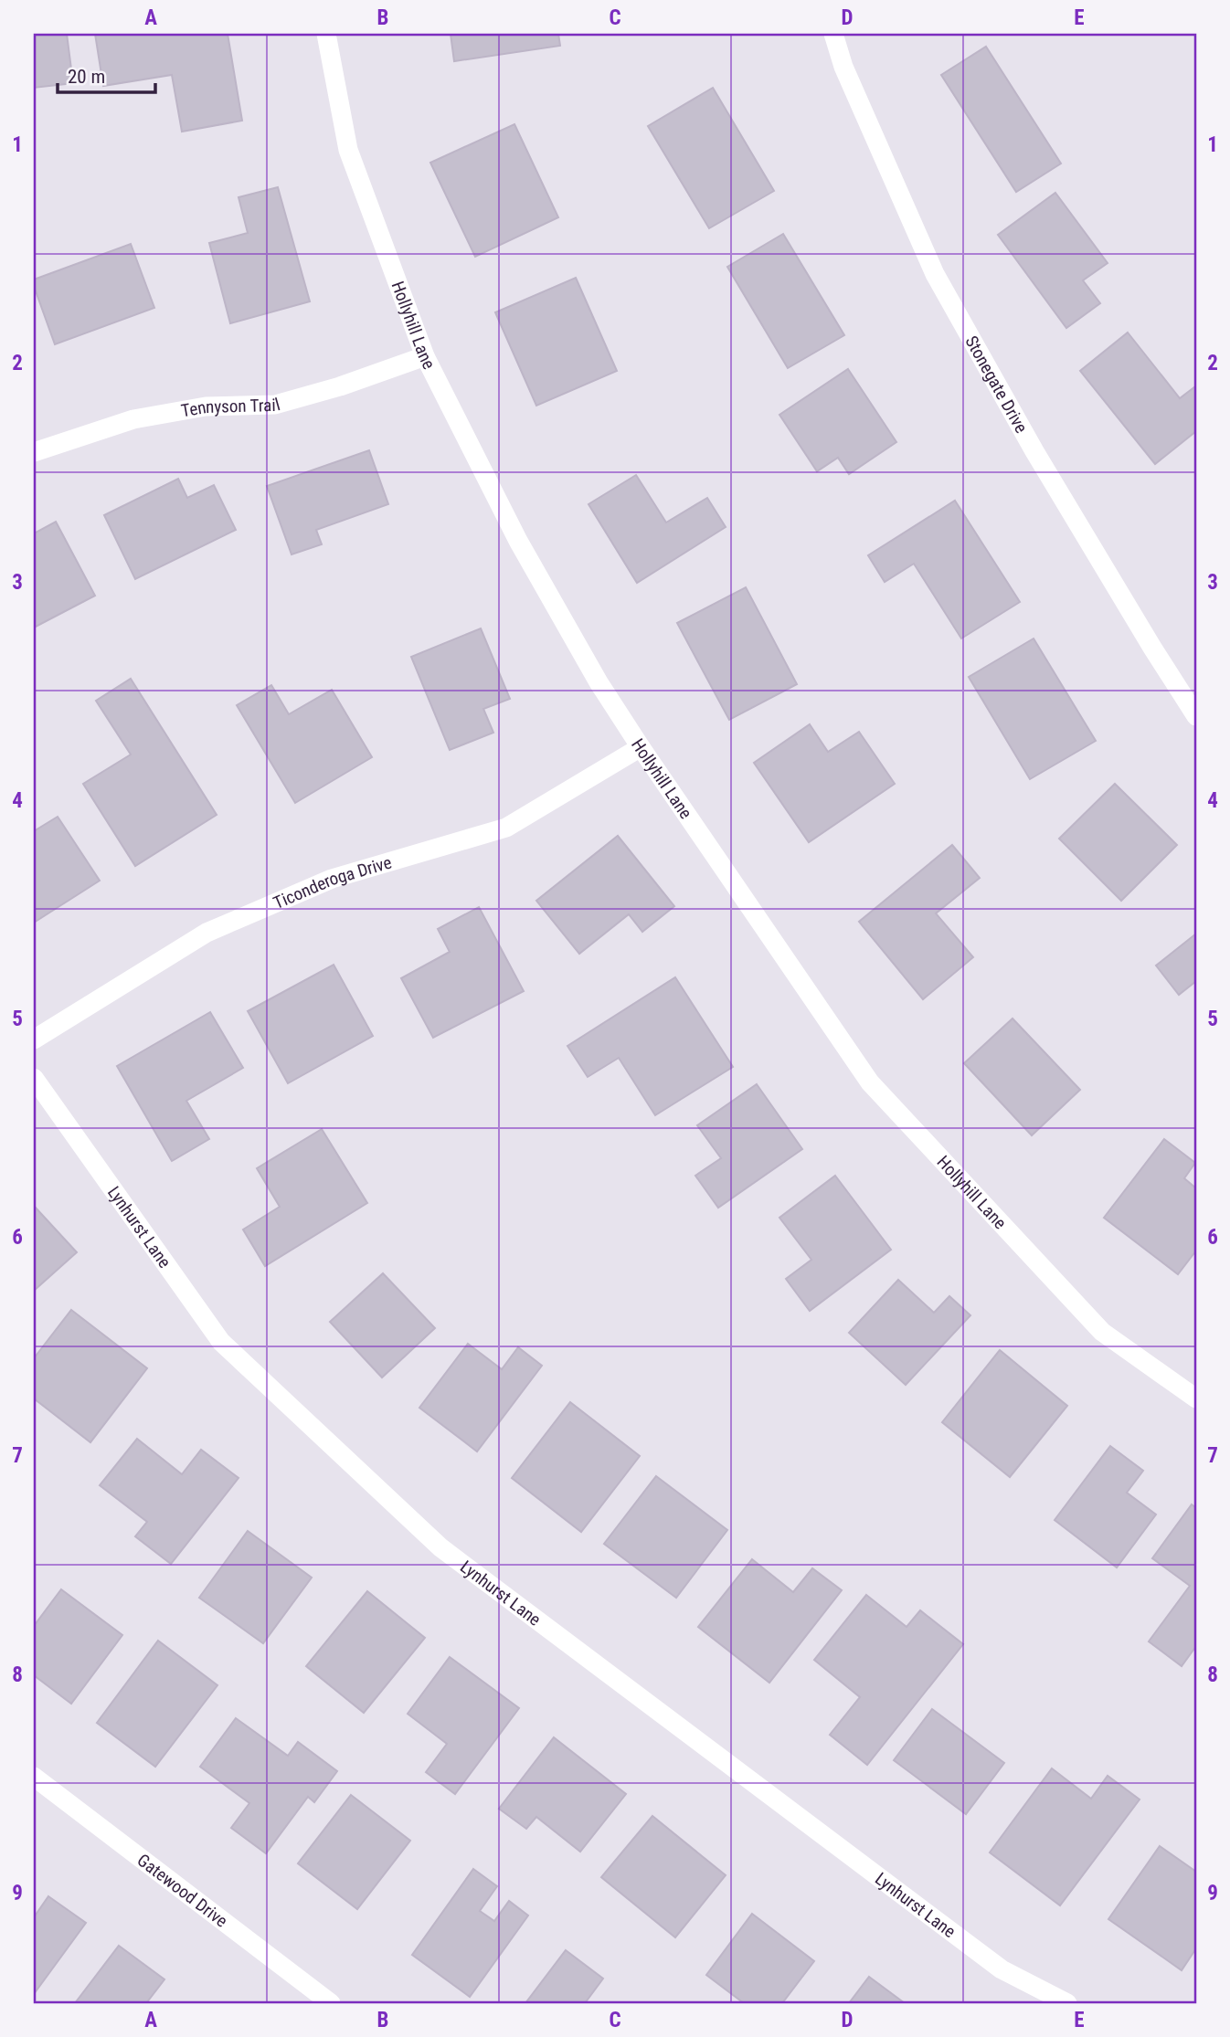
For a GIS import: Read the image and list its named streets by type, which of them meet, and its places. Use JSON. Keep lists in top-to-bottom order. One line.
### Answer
{"streets":{"street":["Hollyhill Lane","Stonegate Drive","Tennyson Trail","Ticonderoga Drive","Lynhurst Lane","Gatewood Drive"]},"crossings":[["Hollyhill Lane","Tennyson Trail"],["Hollyhill Lane","Ticonderoga Drive"]],"scale_bar":"20 m","grid":{"columns":["A","B","C","D","E"],"rows":["1","2","3","4","5","6","7","8","9"]}}
